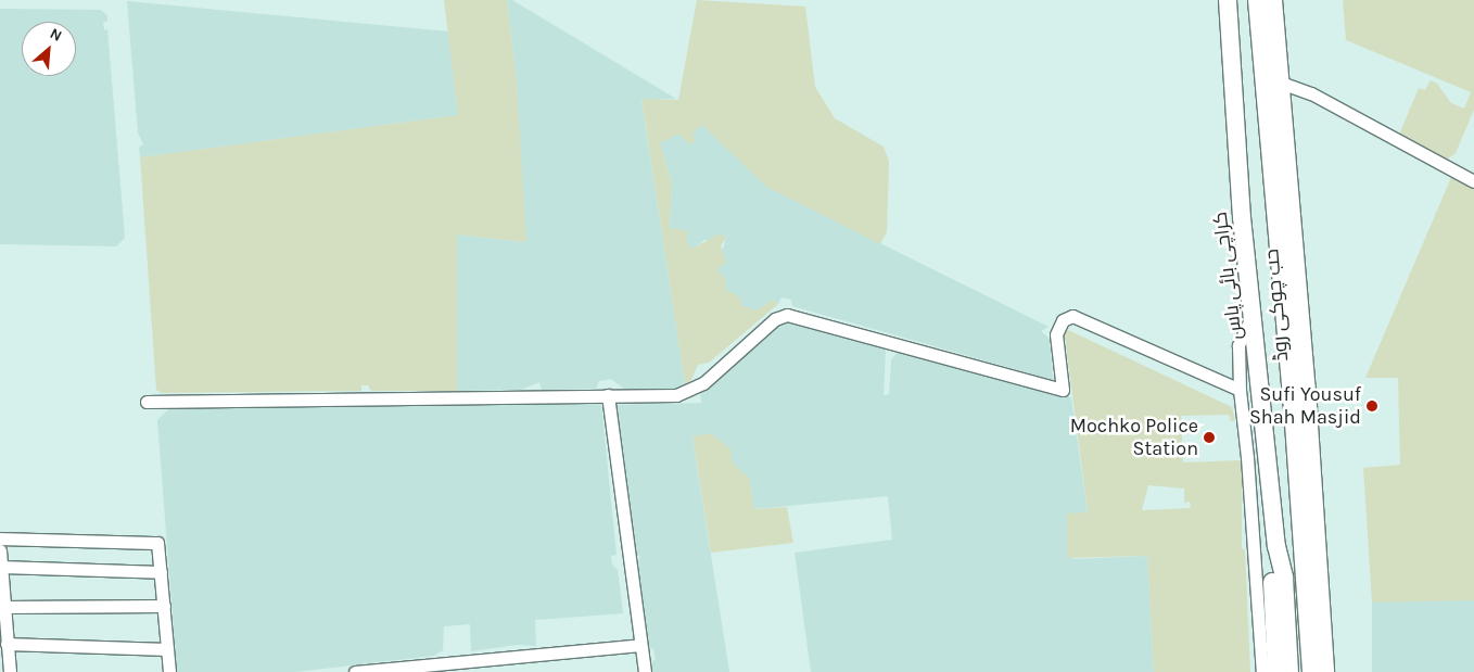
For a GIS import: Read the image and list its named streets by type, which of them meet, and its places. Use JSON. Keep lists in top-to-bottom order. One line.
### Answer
{"streets":{"highway":["کراچی بائی پاس","حب چوکی روڈ"]},"places":["Sufi Yousuf Shah Masjid","Mochko Police Station"],"north":"top right"}
